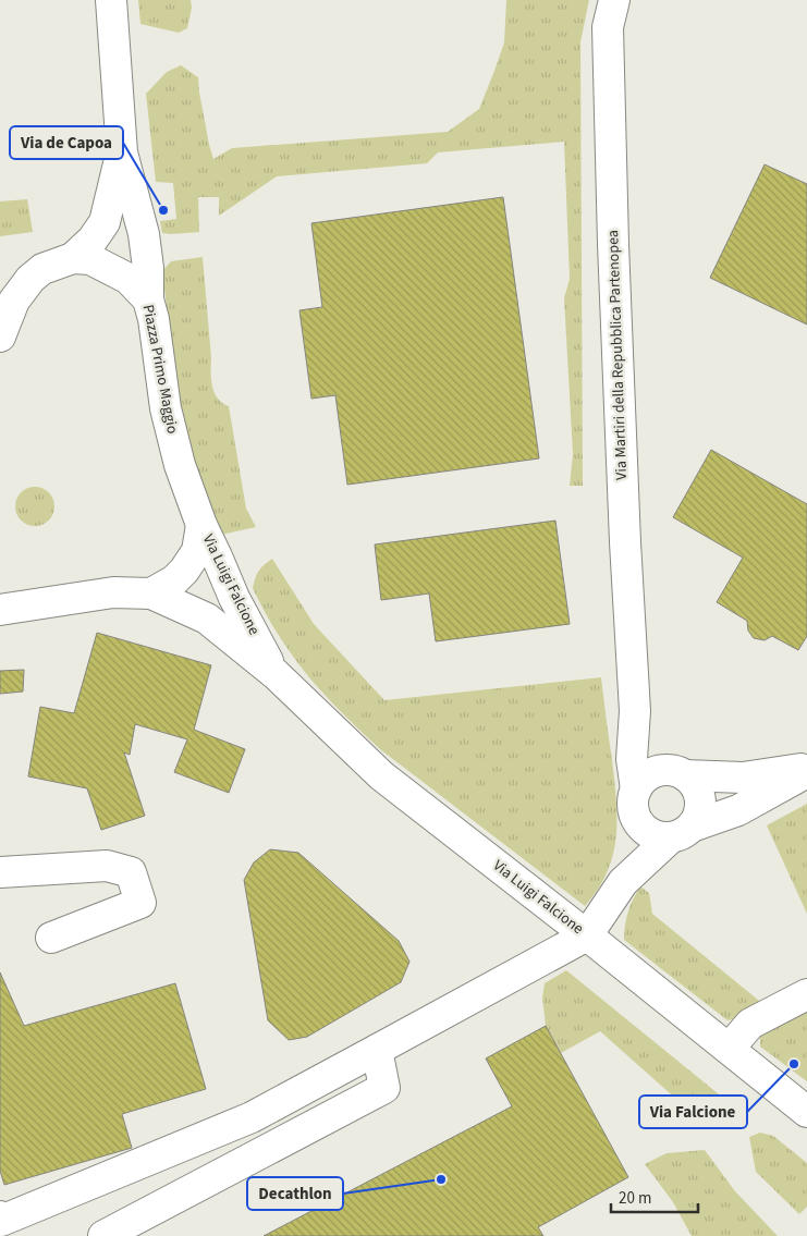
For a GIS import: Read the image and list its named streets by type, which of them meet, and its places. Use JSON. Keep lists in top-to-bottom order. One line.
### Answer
{"streets":{"street":["Via Martiri della Repubblica Partenopea","Piazza Primo Maggio","Via Luigi Falcione"]},"crossings":[["Piazza Primo Maggio","Via Luigi Falcione"]],"places":["Via de Capoa","Via Falcione","Decathlon"],"scale_bar":"20 m"}
